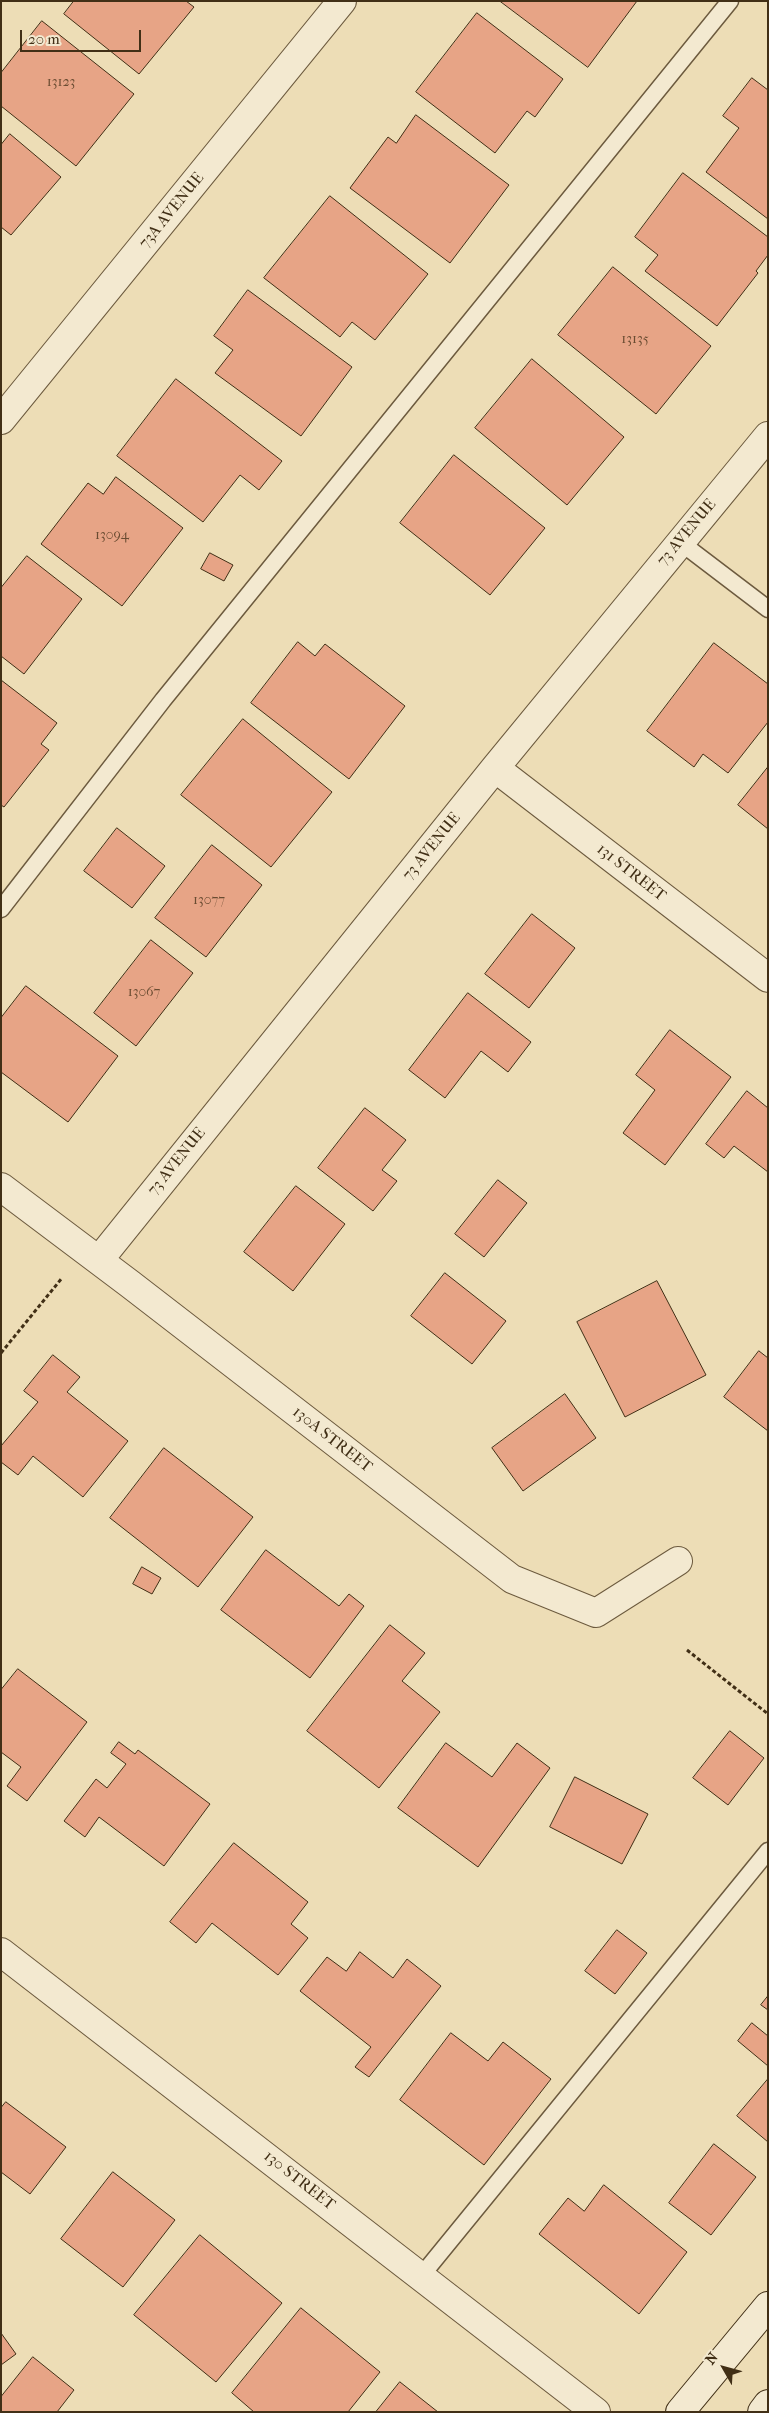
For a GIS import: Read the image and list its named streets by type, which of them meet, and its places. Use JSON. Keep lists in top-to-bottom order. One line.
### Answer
{"streets":{"street":["73A AVENUE","73 AVENUE","131 STREET","130A STREET","130 STREET"]},"crossings":[["73 AVENUE","131 STREET"],["73 AVENUE","130A STREET"]],"house_numbers":["13123","13135","13094","13077","13067"],"scale_bar":"20 m","north":"top left"}
